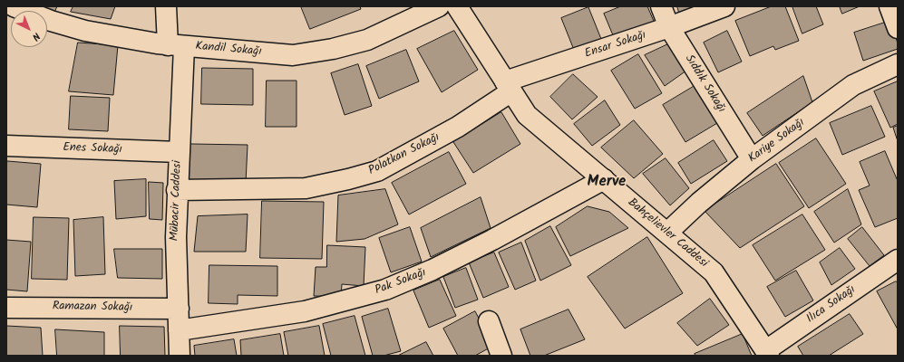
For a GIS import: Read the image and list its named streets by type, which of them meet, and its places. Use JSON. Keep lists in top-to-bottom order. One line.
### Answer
{"streets":{"street":["Ensar Sokağı","Kandil Sokağı","Sıddık Sokağı","Kariye Sokağı","Enes Sokağı","Polatkan Sokağı","Mübacir Caddesi","Bahçelievler Caddesi","Pak Sokağı","Ilıca Sokağı","Ramazan Sokağı"]},"crossings":[["Ensar Sokağı","Sıddık Sokağı"],["Ensar Sokağı","Polatkan Sokağı"],["Ensar Sokağı","Bahçelievler Caddesi"],["Kandil Sokağı","Mübacir Caddesi"],["Sıddık Sokağı","Kariye Sokağı"],["Kariye Sokağı","Bahçelievler Caddesi"],["Enes Sokağı","Mübacir Caddesi"],["Polatkan Sokağı","Mübacir Caddesi"],["Polatkan Sokağı","Bahçelievler Caddesi"],["Mübacir Caddesi","Pak Sokağı"],["Mübacir Caddesi","Ramazan Sokağı"],["Bahçelievler Caddesi","Pak Sokağı"],["Bahçelievler Caddesi","Ilıca Sokağı"]],"districts":["Merve"],"north":"bottom right"}
